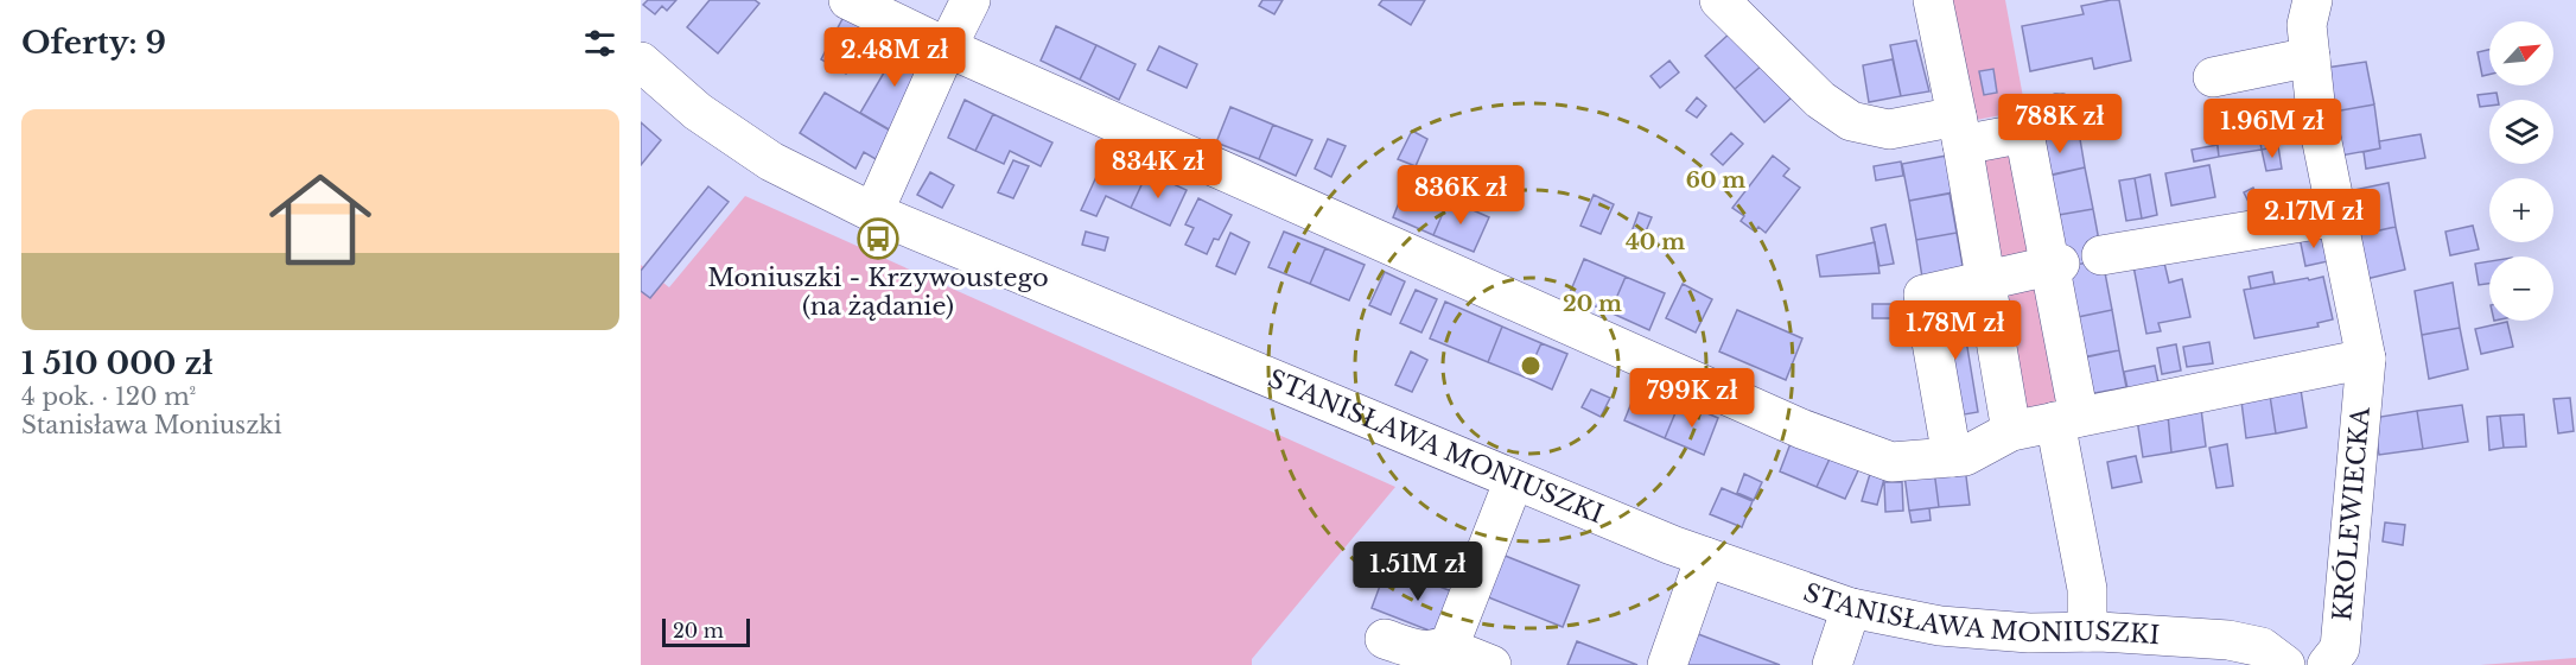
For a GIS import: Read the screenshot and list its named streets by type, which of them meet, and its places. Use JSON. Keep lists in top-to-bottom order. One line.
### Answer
{"streets":{"street":["STANISŁAWA MONIUSZKI","KRÓLEWIECKA"]},"places":{"bus stop":["Moniuszki - Krzywoustego (na żądanie)"]},"scale_bar":"20 m","north":"top right","page":{"heading":"Oferty: 9","map_buttons":["+","−"],"price":["2.48M zł","788K zł","1.96M zł","834K zł","836K zł","2.17M zł","1.78M zł","799K zł","1.51M zł"],"list":[{"name":"1 510 000 zł","note":"4 pok. · 120 m² · Stanisława Moniuszki"}],"scale":"20 m"},"rings":["60 m","40 m","20 m"]}
